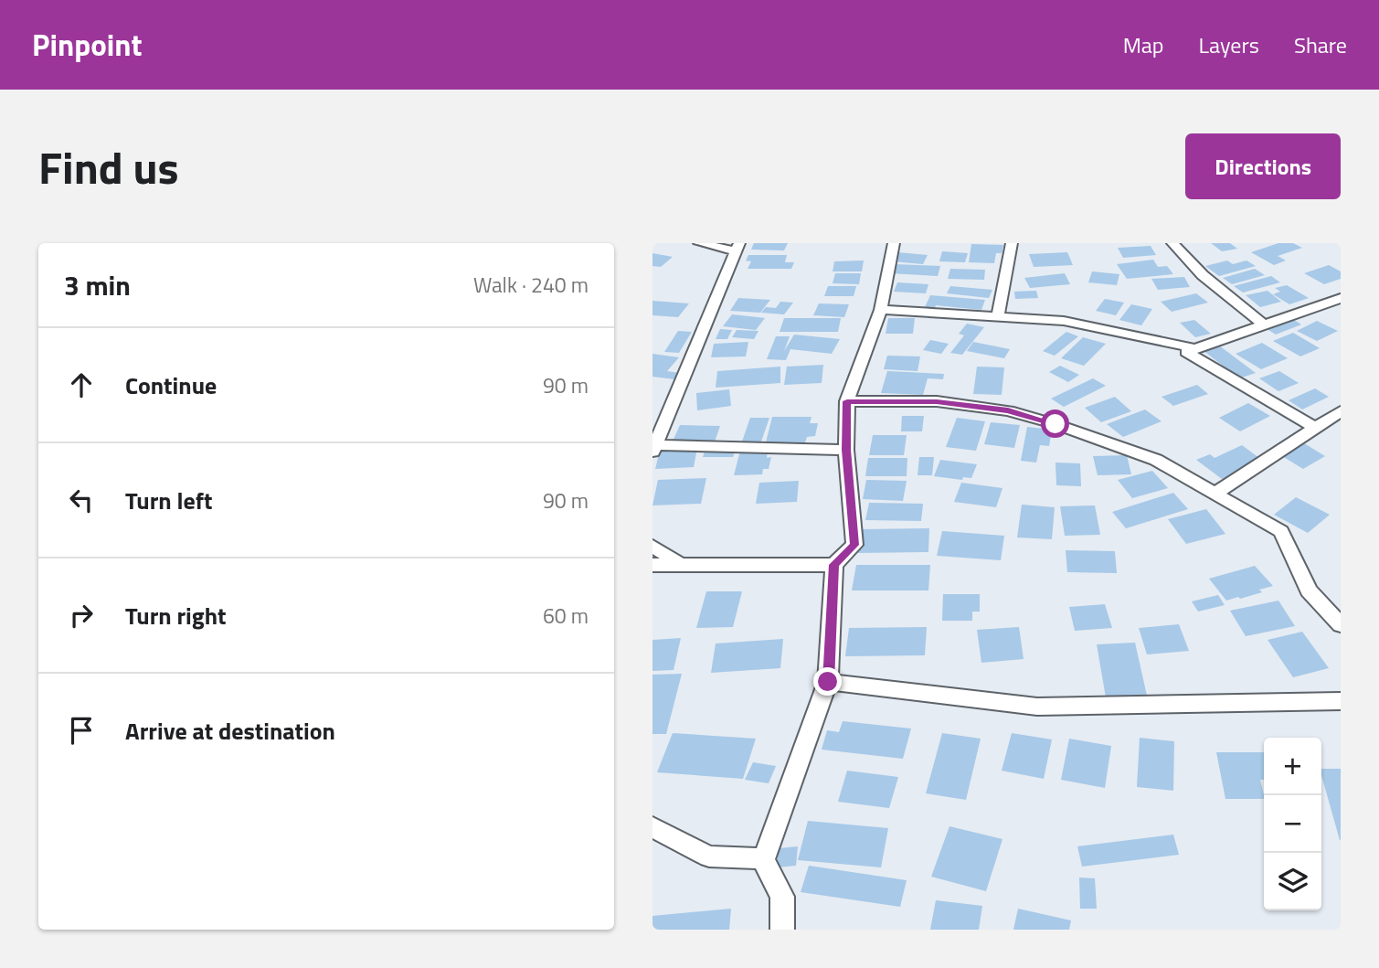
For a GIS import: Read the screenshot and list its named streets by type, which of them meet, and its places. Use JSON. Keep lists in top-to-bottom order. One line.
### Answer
{"page":{"header":"Pinpoint","nav":["Map","Layers","Share"],"title":"Find us","buttons":"Directions","heading":["3 min","Walk · 240 m"],"list":[["Continue","90 m"],["Turn left","90 m"],["Turn right","60 m"],"Arrive at destination"],"map_buttons":["+","−"]}}
